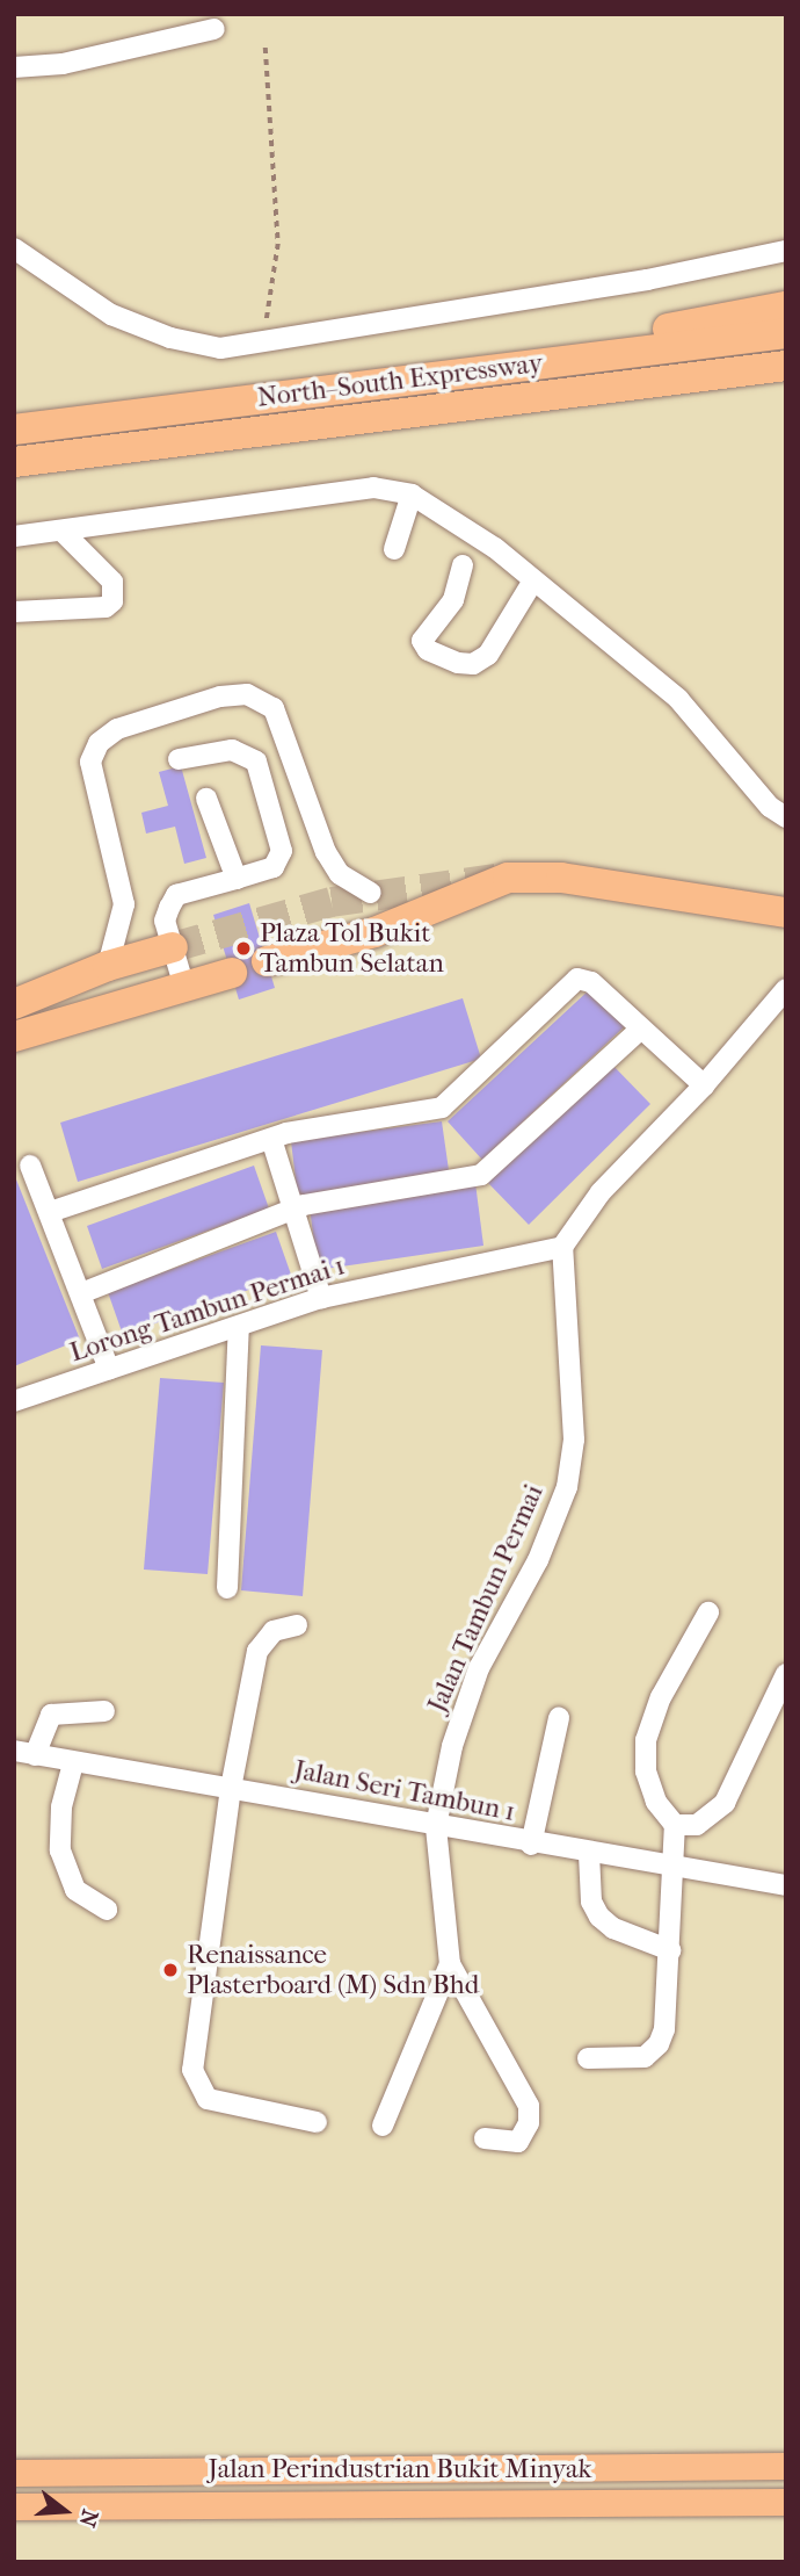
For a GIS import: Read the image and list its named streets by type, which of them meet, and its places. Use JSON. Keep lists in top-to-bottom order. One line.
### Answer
{"streets":{"highway":["North–South Expressway"],"main road":["Jalan Perindustrian Bukit Minyak"],"street":["Lorong Tambun Permai 1","Jalan Tambun Permai","Jalan Seri Tambun 1"]},"crossings":[["Lorong Tambun Permai 1","Jalan Tambun Permai"],["Jalan Tambun Permai","Jalan Seri Tambun 1"]],"places":["Plaza Tol Bukit Tambun Selatan","Renaissance Plasterboard (M) Sdn Bhd"],"north":"right"}
